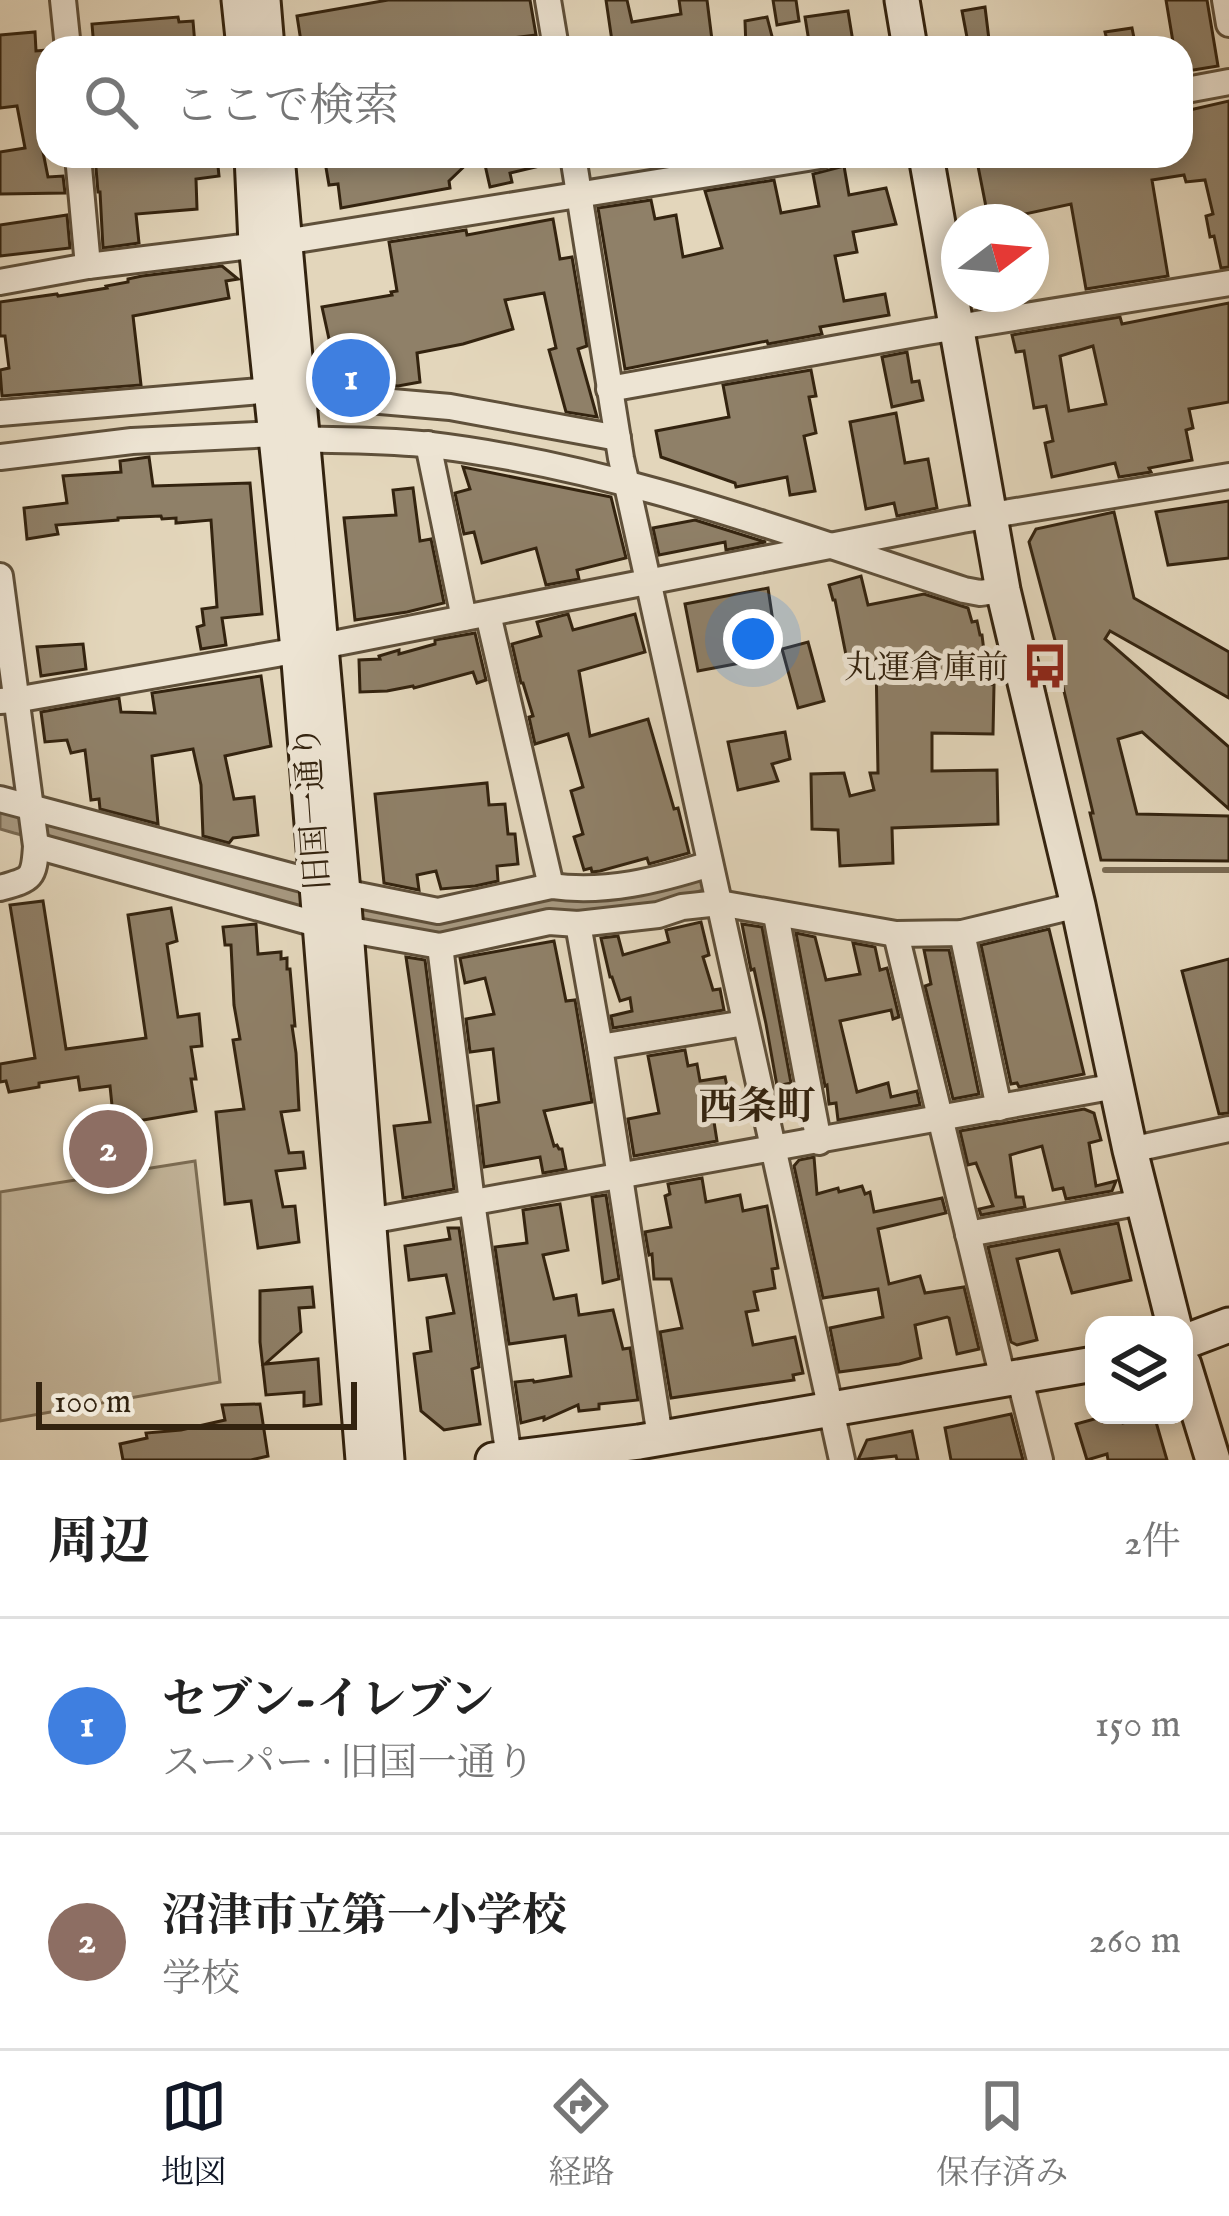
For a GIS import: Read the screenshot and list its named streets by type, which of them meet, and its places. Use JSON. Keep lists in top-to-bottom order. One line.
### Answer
{"streets":{"main road":["旧国一通り"]},"districts":["西条町"],"places":{"bus stop":["丸運倉庫前"]},"scale_bar":"100 m","north":"right","page":{"search":"ここで検索","pins":["1","2"],"scale":"100 m","heading":["周辺","2件"],"list":[{"mark":"1","name":"セブン-イレブン","note":"スーパー · 旧国一通り","value":"150 m"},{"mark":"2","name":"沼津市立第一小学校","note":"学校","value":"260 m"}],"nav":["地図","経路","保存済み"]}}
